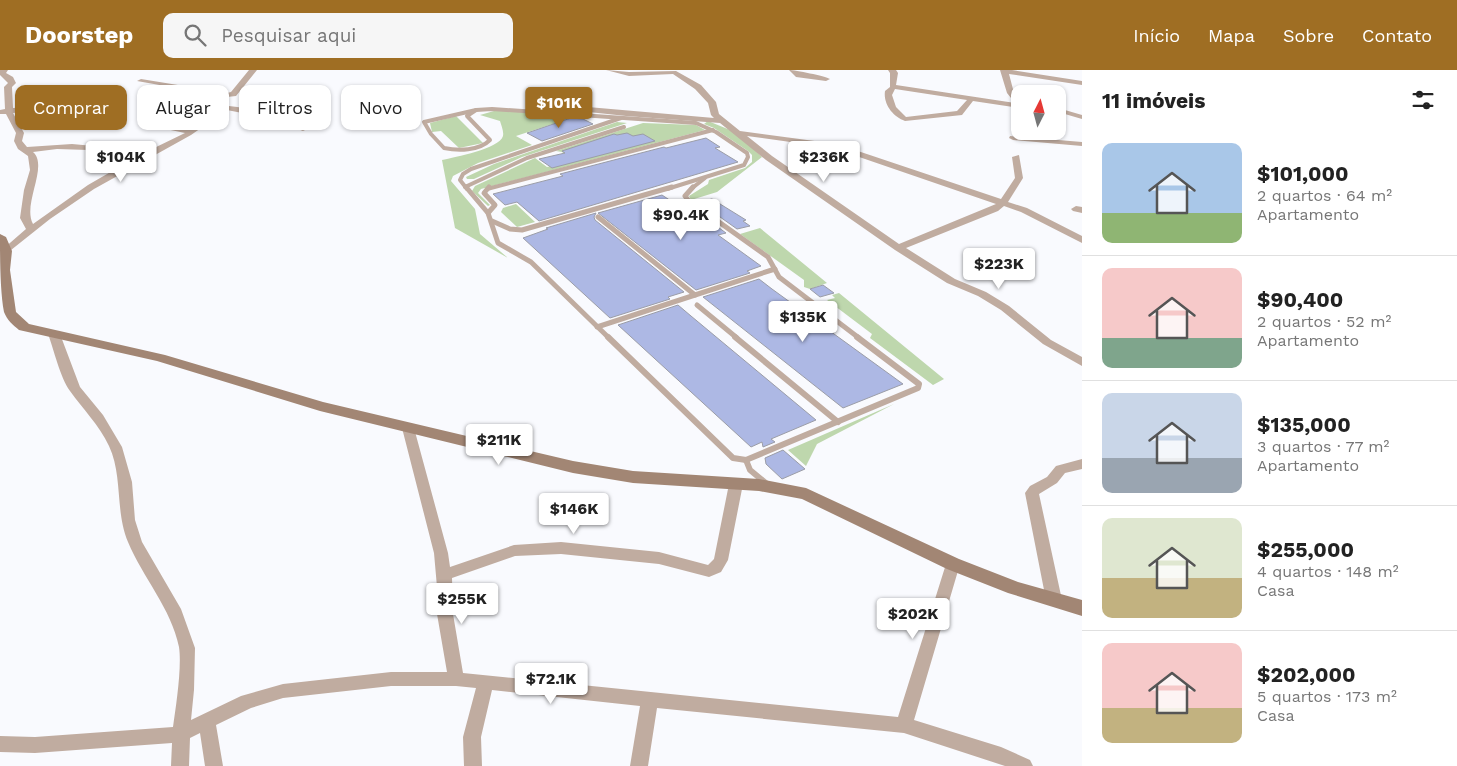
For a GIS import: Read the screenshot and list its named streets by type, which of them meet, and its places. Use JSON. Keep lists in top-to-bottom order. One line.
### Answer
{"north":"top","page":{"header":"Doorstep","search":"Pesquisar aqui","nav":["Início","Mapa","Sobre","Contato"],"heading":"11 imóveis","chip":["Comprar","Alugar","Filtros","Novo"],"price":["$101K","$104K","$236K","$90.4K","$223K","$135K","$211K","$146K","$255K","$202K","$72.1K"],"list":[{"name":"$101,000","note":"2 quartos · 64 m² · Apartamento"},{"name":"$90,400","note":"2 quartos · 52 m² · Apartamento"},{"name":"$135,000","note":"3 quartos · 77 m² · Apartamento"},{"name":"$255,000","note":"4 quartos · 148 m² · Casa"},{"name":"$202,000","note":"5 quartos · 173 m² · Casa"}]}}
